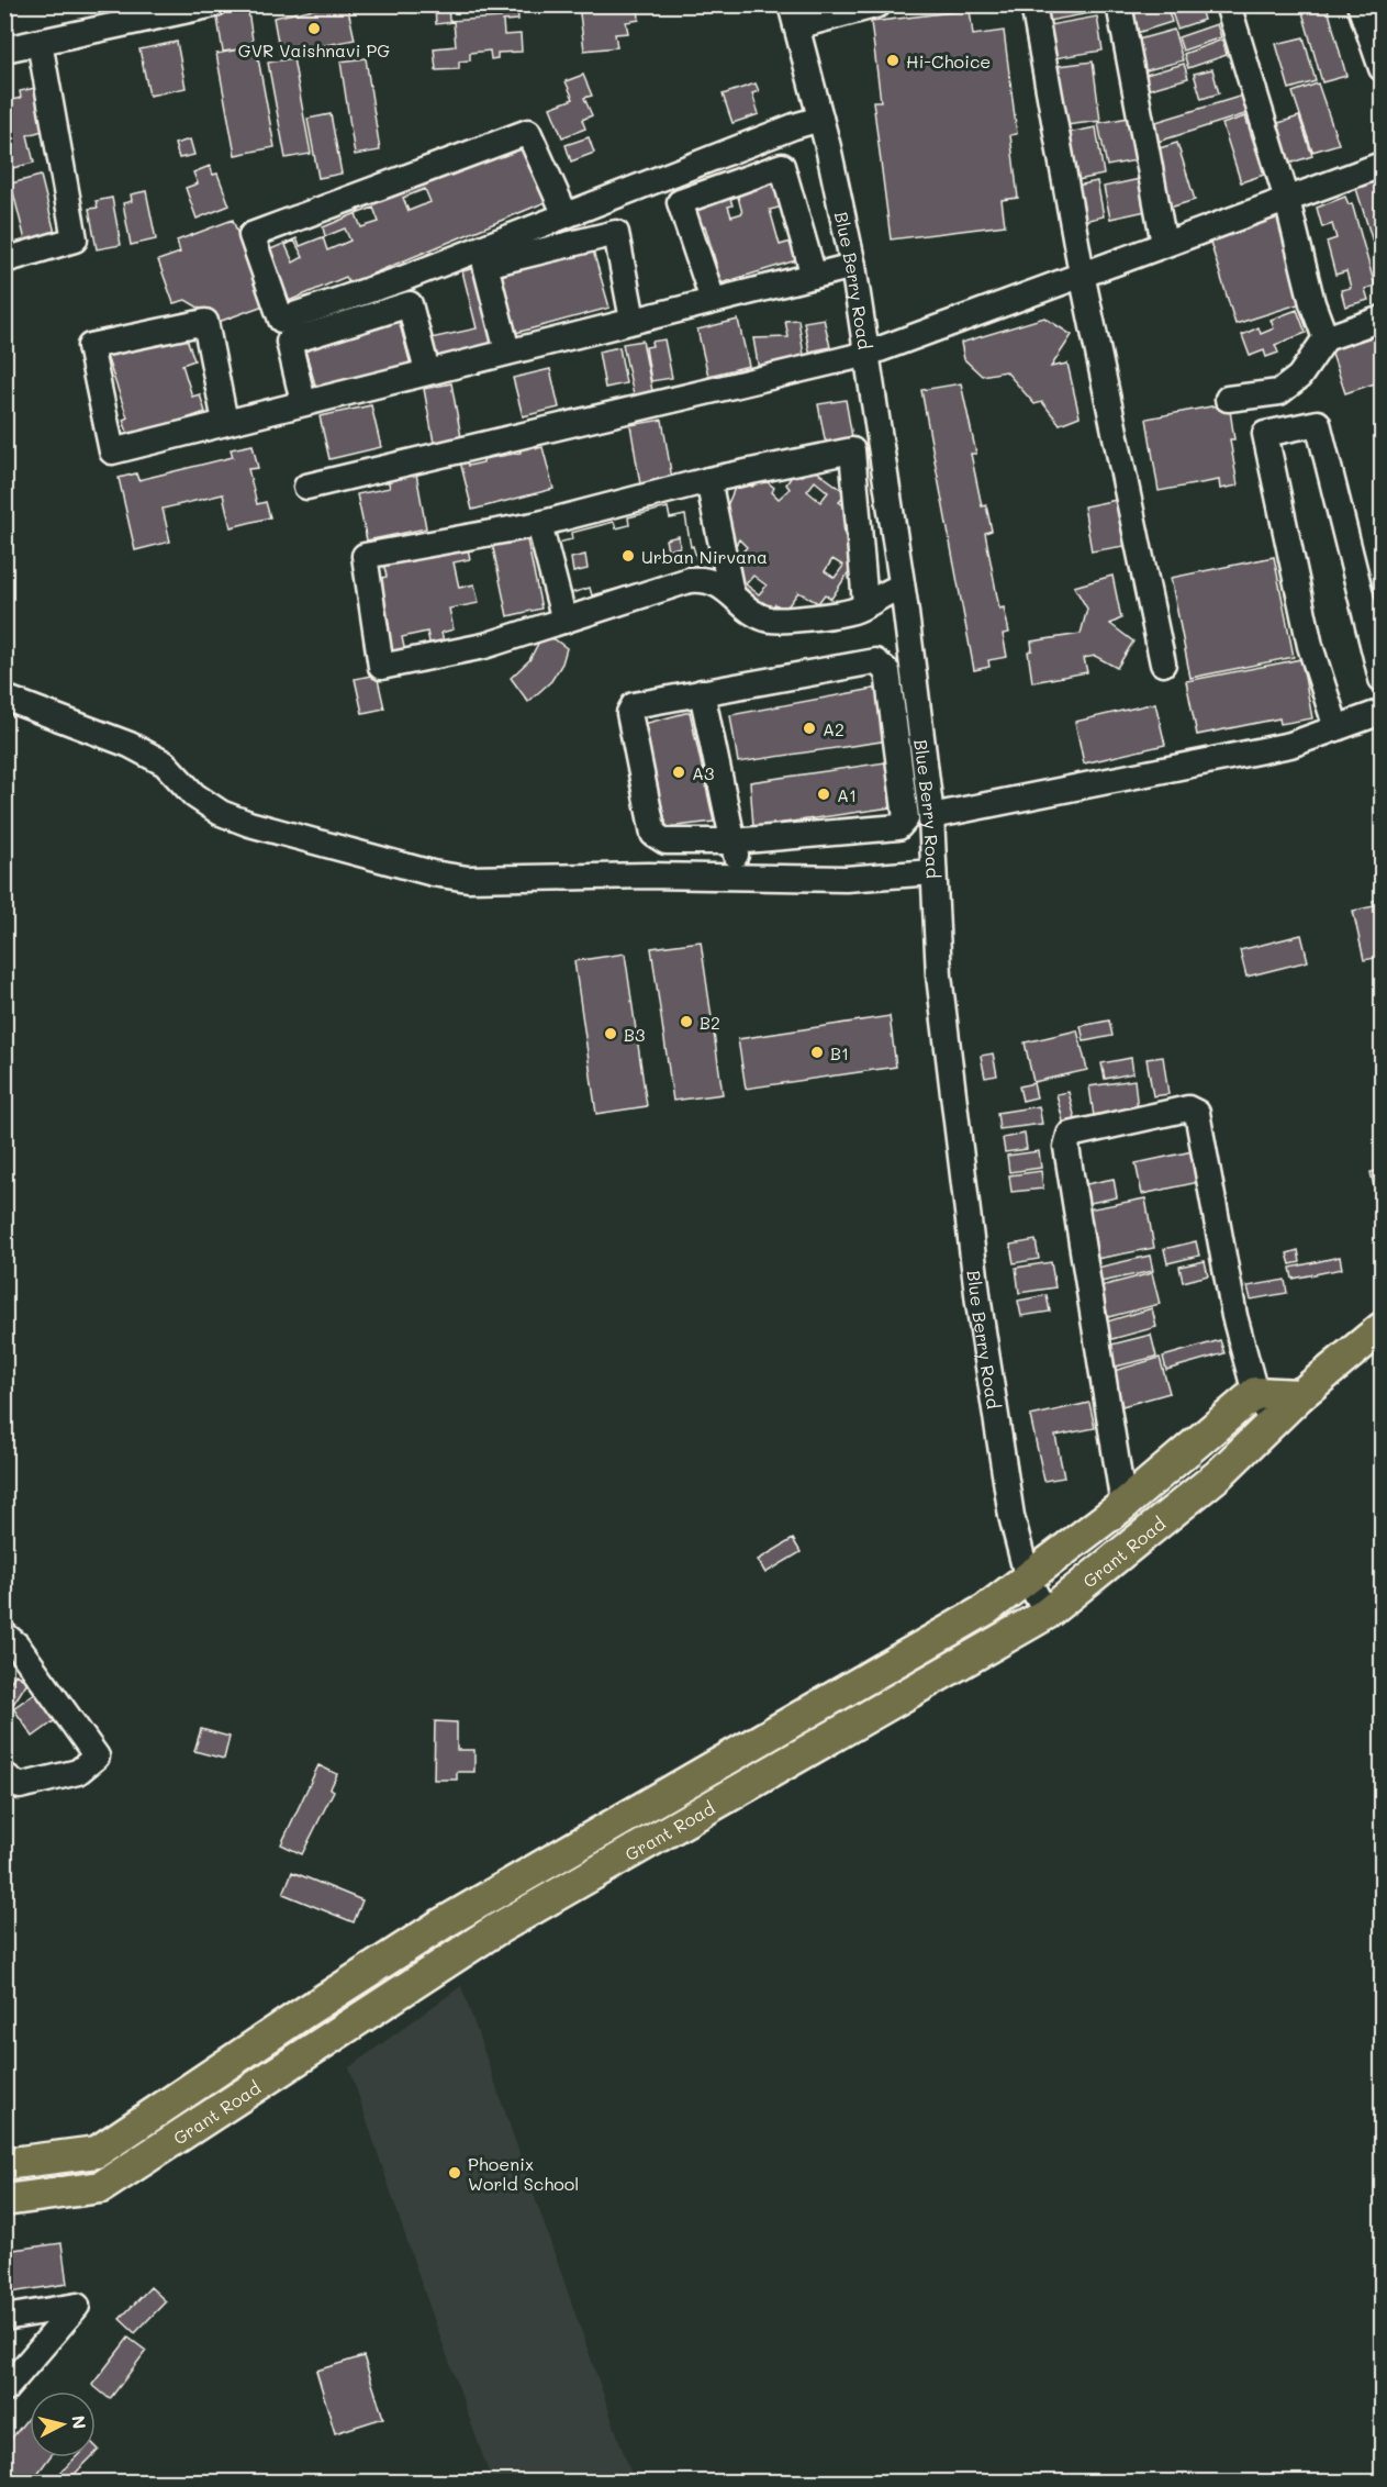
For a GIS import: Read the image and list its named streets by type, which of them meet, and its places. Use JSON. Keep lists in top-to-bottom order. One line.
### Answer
{"streets":{"main road":["Grant Road"],"street":["Blue Berry Road"]},"crossings":[["Blue Berry Road","Grant Road"]],"places":["GVR Vaishnavi PG","Hi-Choice","Urban Nirvana","A2","A3","A1","B2","B3","B1","Phoenix World School"],"north":"right"}
